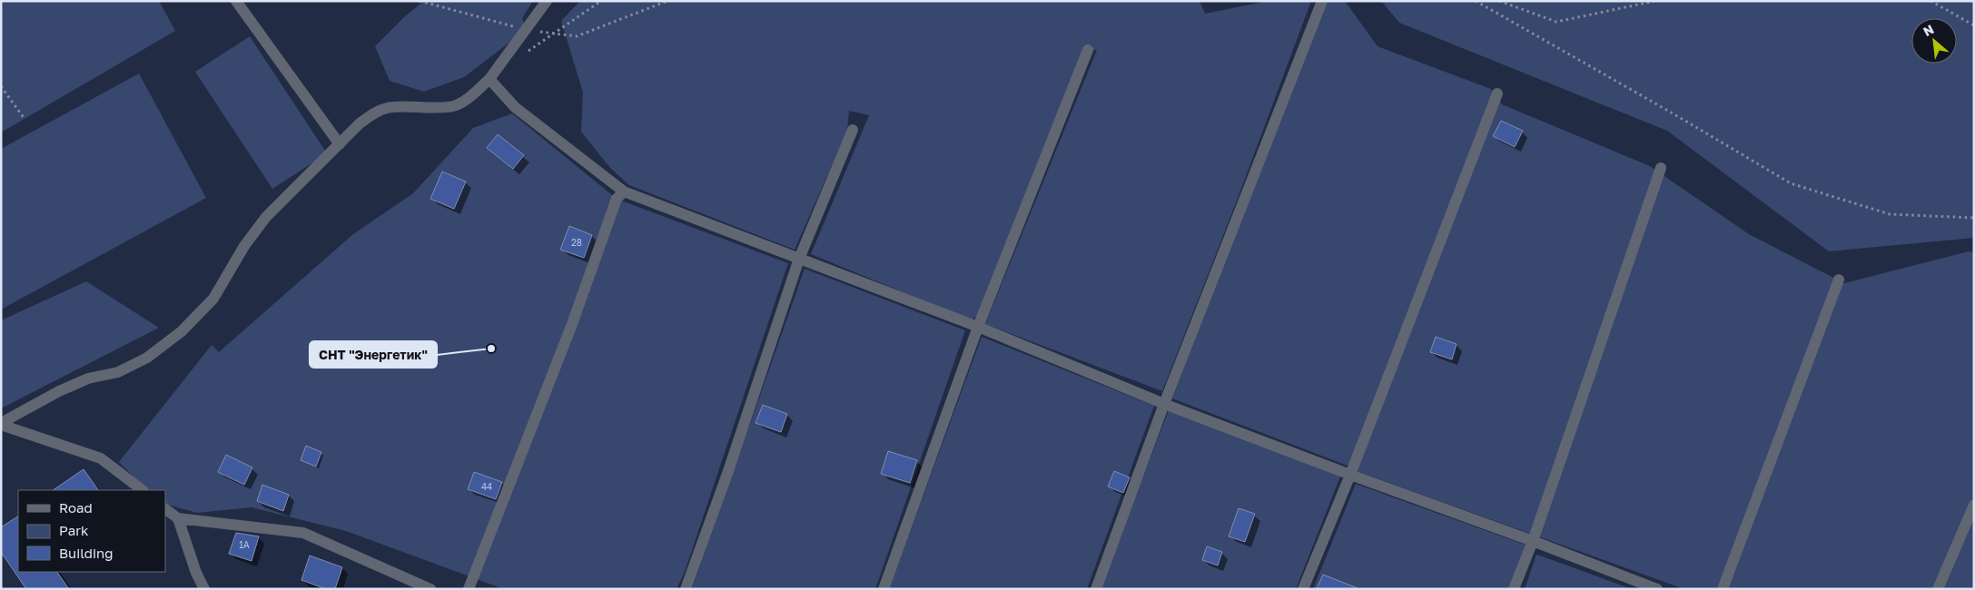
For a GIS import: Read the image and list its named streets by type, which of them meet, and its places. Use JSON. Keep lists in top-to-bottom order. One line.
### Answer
{"places":["СНТ \"Энергетик\""],"house_numbers":["28","44","1А"],"legend":["Road","Park","Building"],"north":"top left"}
